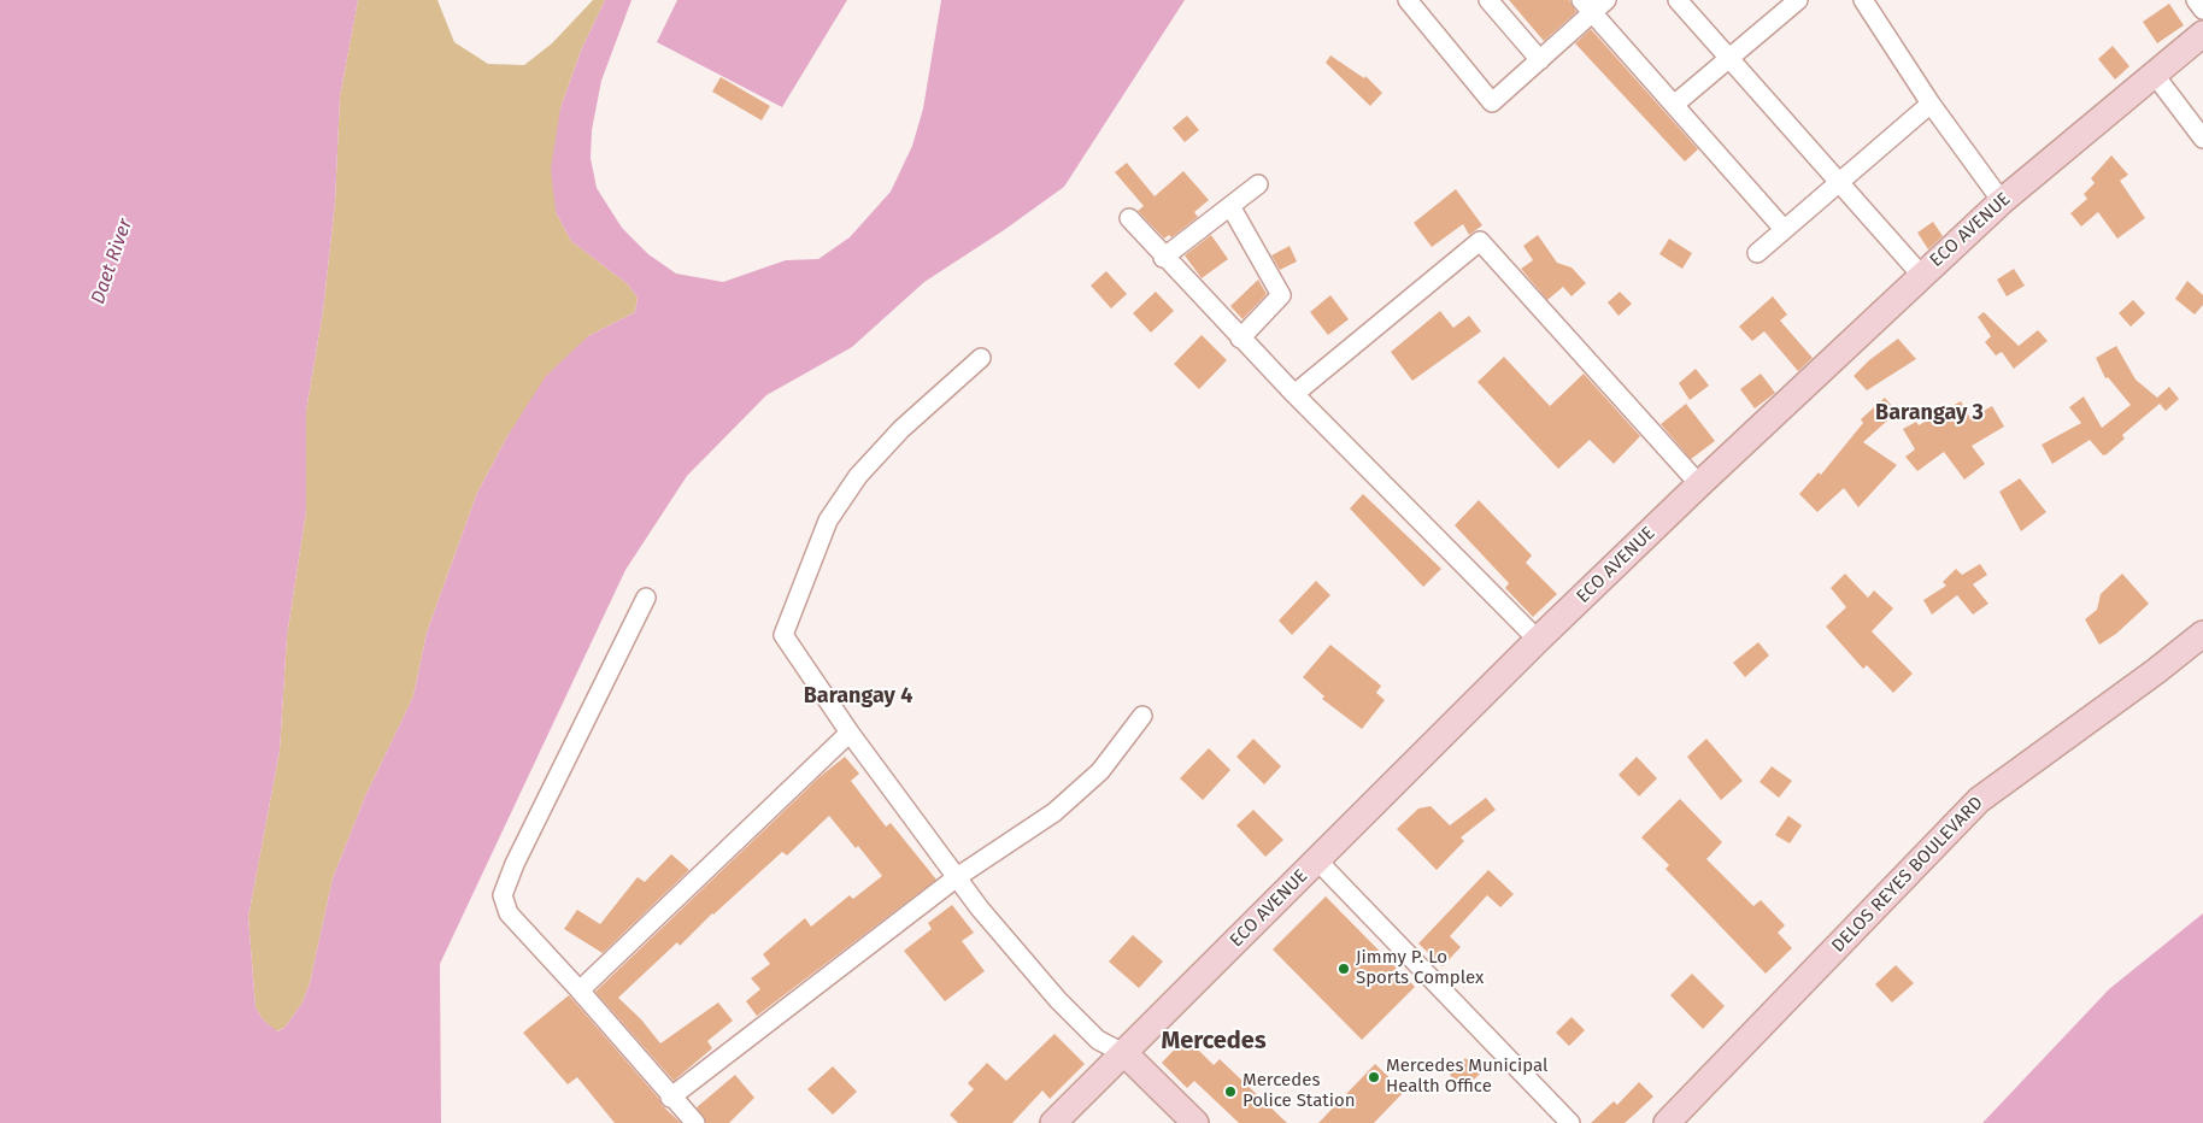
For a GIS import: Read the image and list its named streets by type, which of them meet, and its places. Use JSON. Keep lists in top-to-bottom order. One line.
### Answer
{"streets":{"main road":["ECO AVENUE","DELOS REYES BOULEVARD"]},"districts":["Barangay 3","Barangay 4","Mercedes"],"water":["Daet River"],"places":["Jimmy P. Lo Sports Complex","Mercedes Municipal Health Office","Mercedes Police Station"]}
